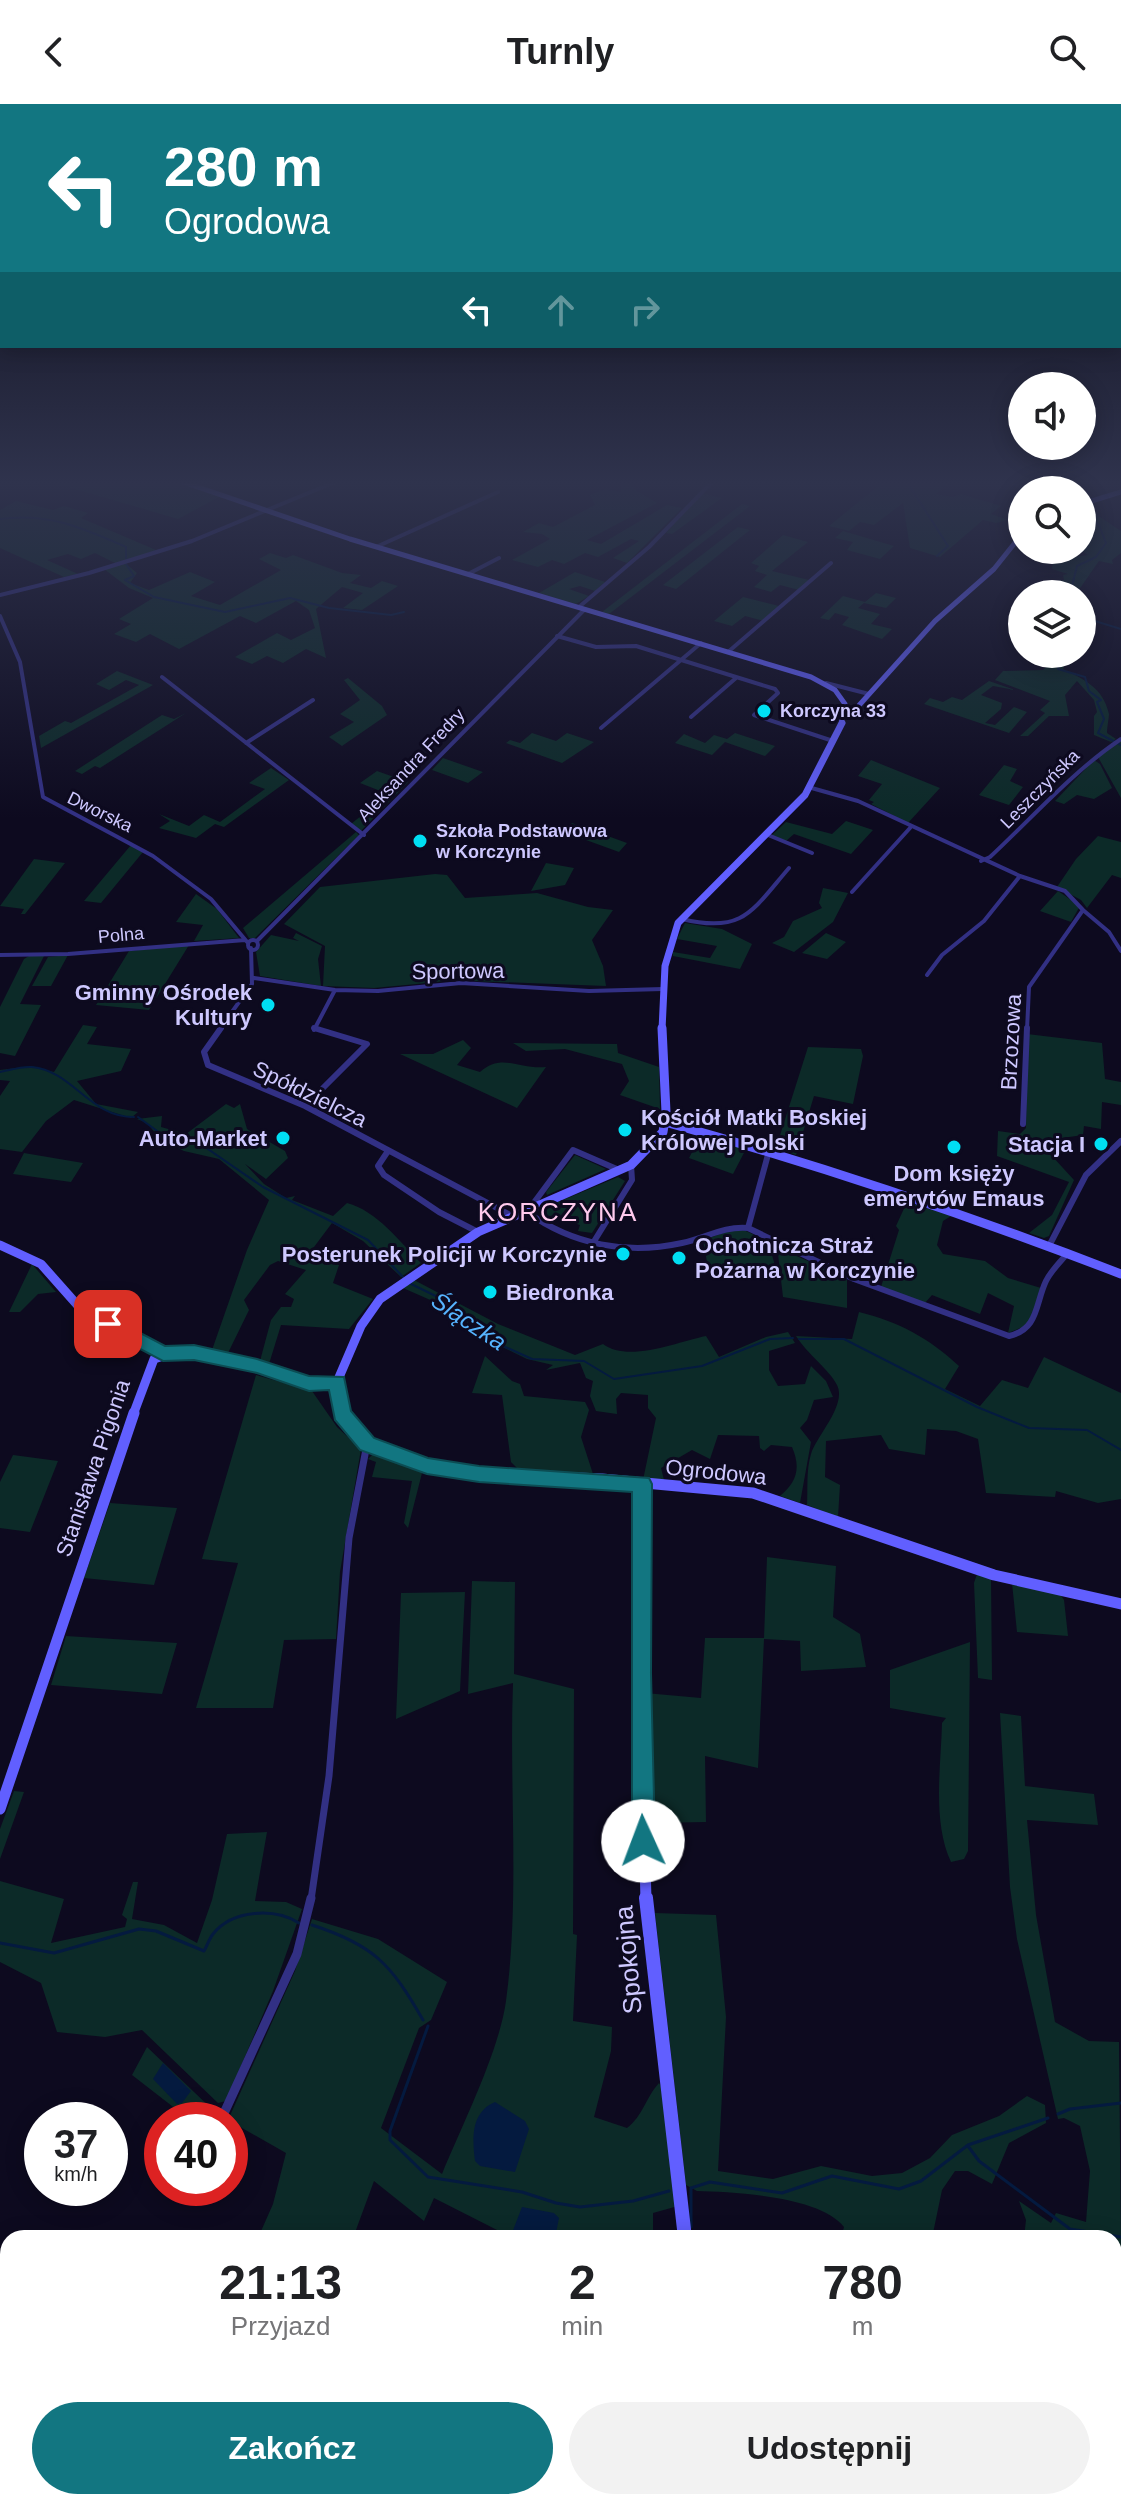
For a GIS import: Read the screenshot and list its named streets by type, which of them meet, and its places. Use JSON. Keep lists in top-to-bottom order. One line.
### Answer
{"streets":{"street":["Aleksandra Fredry","Leszczyńska","Dworska","Polna","Sportowa","Brzozowa","Spółdzielcza","Stanisława Pigonia","Ogrodowa","Spokojna"]},"crossings":[["Aleksandra Fredry","Polna"],["Dworska","Polna"],["Sportowa","Spółdzielcza"],["Ogrodowa","Spokojna"]],"districts":["KORCZYNA"],"water":["Ślączka"],"places":["Korczyna 33","Szkoła Podstawowa w Korczynie","Gminny Ośrodek Kultury","Kościół Matki Boskiej Królowej Polski","Auto-Market","Stacja I","Dom księży emerytów Emaus","Posterunek Policji w Korczynie","Ochotnicza Straż Pożarna w Korczynie","Biedronka"],"page":{"header":"Turnly","turn":["280 m","Ogrodowa"],"speed":"37 km/h","limit":"40","eta":["21:13","Przyjazd","2","min","780","m"],"buttons":["Zakończ","Udostępnij"]}}
